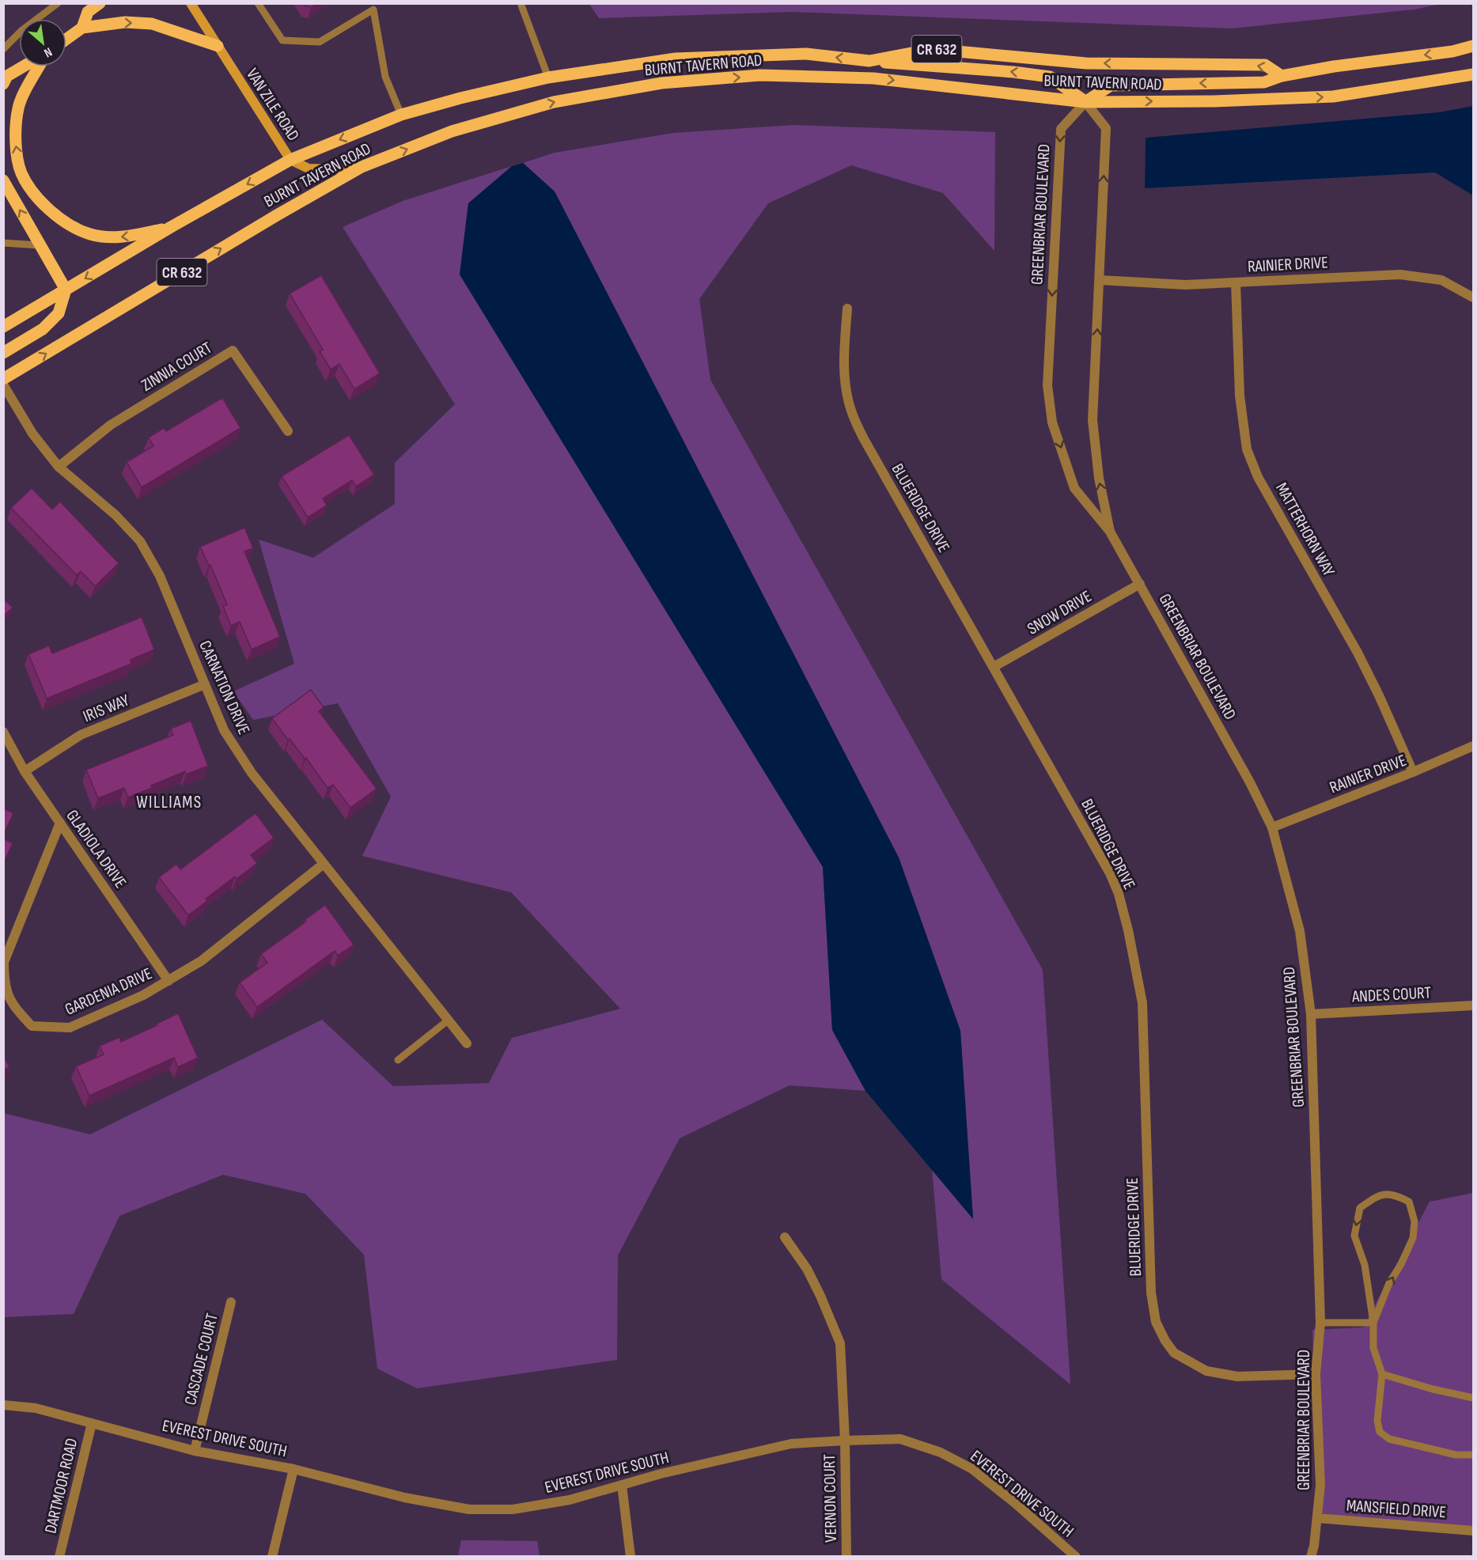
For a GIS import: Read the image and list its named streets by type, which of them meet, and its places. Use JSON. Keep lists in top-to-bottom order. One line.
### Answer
{"streets":{"main road":["CR 632","BURNT TAVERN ROAD"],"street":["VAN ZILE ROAD","GREENBRIAR BOULEVARD","RAINIER DRIVE","ZINNIA COURT","BLUERIDGE DRIVE","MATTERHORN WAY","SNOW DRIVE","CARNATION DRIVE","IRIS WAY","GLADIOLA DRIVE","GARDENIA DRIVE","ANDES COURT","CASCADE COURT","EVEREST DRIVE SOUTH","DARTMOOR ROAD","VERNON COURT","MANSFIELD DRIVE"]},"crossings":[["BURNT TAVERN ROAD","VAN ZILE ROAD"],["BURNT TAVERN ROAD","GREENBRIAR BOULEVARD"],["GREENBRIAR BOULEVARD","RAINIER DRIVE"],["GREENBRIAR BOULEVARD","BLUERIDGE DRIVE"],["GREENBRIAR BOULEVARD","SNOW DRIVE"],["GREENBRIAR BOULEVARD","ANDES COURT"],["GREENBRIAR BOULEVARD","MANSFIELD DRIVE"],["RAINIER DRIVE","MATTERHORN WAY"],["ZINNIA COURT","CARNATION DRIVE"],["BLUERIDGE DRIVE","SNOW DRIVE"],["CARNATION DRIVE","IRIS WAY"],["CARNATION DRIVE","GARDENIA DRIVE"],["IRIS WAY","GLADIOLA DRIVE"],["GLADIOLA DRIVE","GARDENIA DRIVE"],["CASCADE COURT","EVEREST DRIVE SOUTH"],["EVEREST DRIVE SOUTH","DARTMOOR ROAD"],["EVEREST DRIVE SOUTH","VERNON COURT"]],"districts":["WILLIAMS"],"north":"bottom right"}
